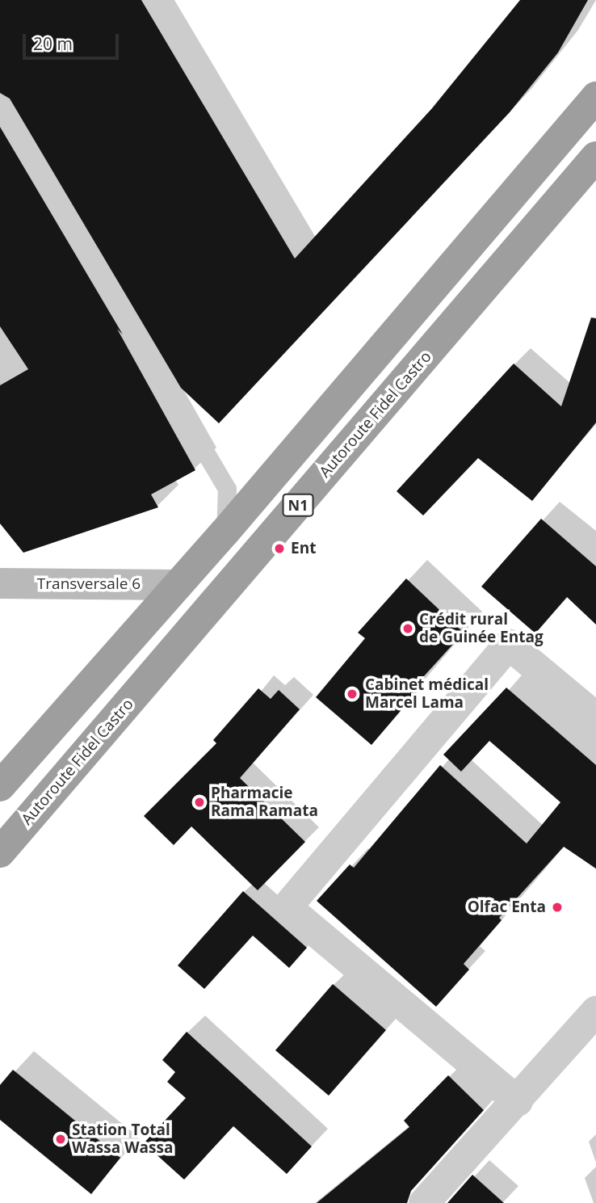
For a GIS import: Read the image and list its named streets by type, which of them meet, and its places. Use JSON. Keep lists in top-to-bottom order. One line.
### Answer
{"streets":{"highway":["Autoroute Fidel Castro","N1"],"main road":["Transversale 6"]},"crossings":[["N1","Transversale 6"]],"places":["Ent","Crédit rural de Guinée Entag","Cabinet médical Marcel Lama","Pharmacie Rama Ramata","Olfac Enta","Station Total Wassa Wassa"],"scale_bar":"20 m"}
